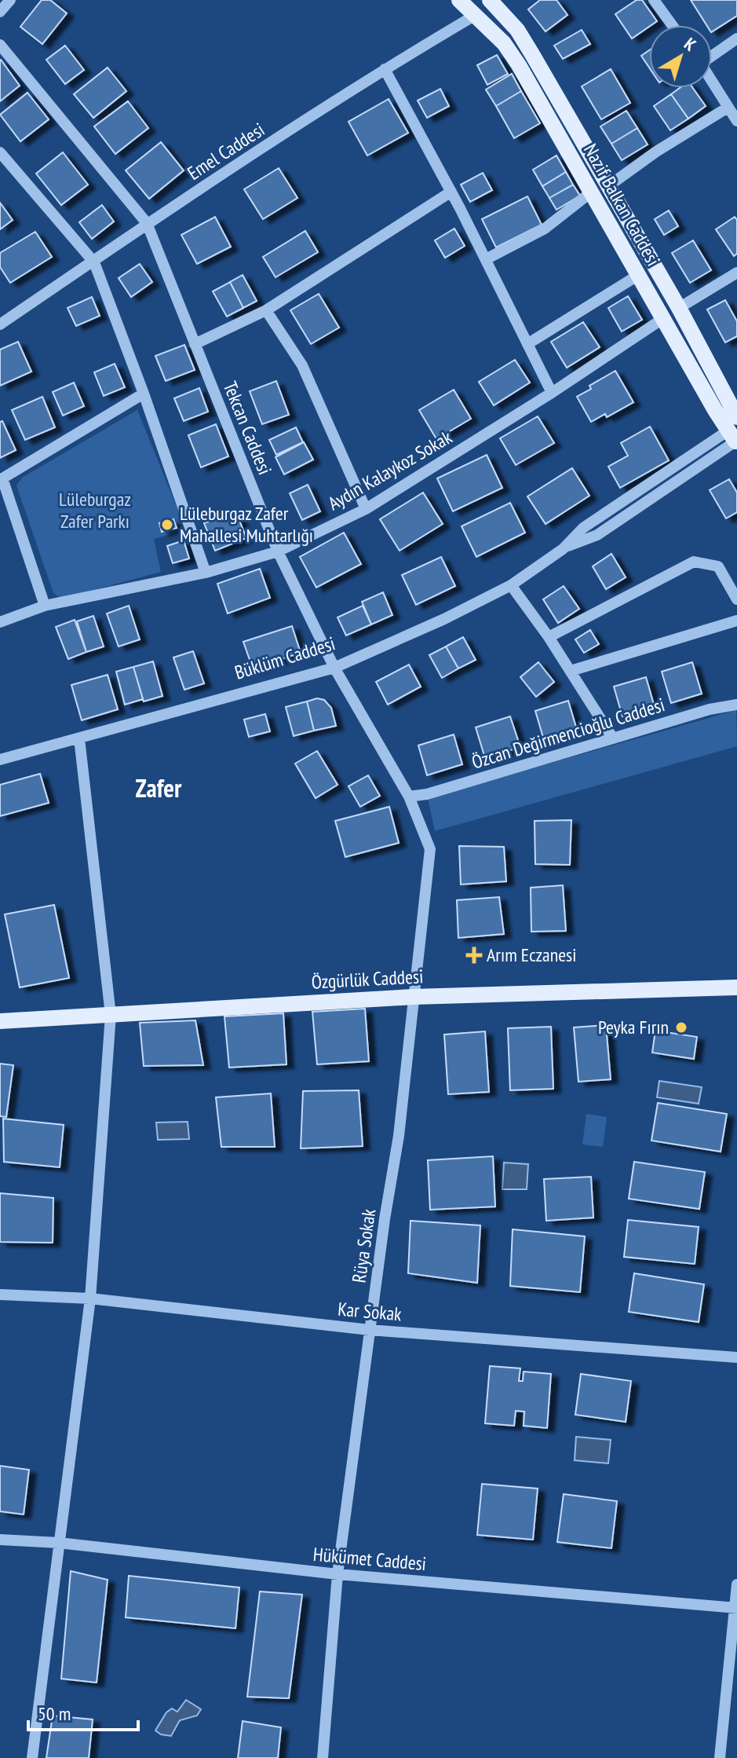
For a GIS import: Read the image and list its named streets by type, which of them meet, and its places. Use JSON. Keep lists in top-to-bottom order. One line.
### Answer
{"streets":{"main road":["Nazif Balkan Caddesi","Özgürlük Caddesi"],"street":["Emel Caddesi","Tekcan Caddesi","Aydın Kalaykoz Sokak","Büklüm Caddesi","Özcan Değirmencioğlu Caddesi","Rüya Sokak","Kar Sokak","Hükümet Caddesi"]},"crossings":[["Emel Caddesi","Nazif Balkan Caddesi"],["Emel Caddesi","Tekcan Caddesi"],["Nazif Balkan Caddesi","Aydın Kalaykoz Sokak"],["Nazif Balkan Caddesi","Büklüm Caddesi"],["Tekcan Caddesi","Aydın Kalaykoz Sokak"],["Tekcan Caddesi","Büklüm Caddesi"],["Tekcan Caddesi","Özcan Değirmencioğlu Caddesi"],["Tekcan Caddesi","Özgürlük Caddesi"],["Tekcan Caddesi","Rüya Sokak"],["Özgürlük Caddesi","Rüya Sokak"],["Rüya Sokak","Kar Sokak"],["Rüya Sokak","Hükümet Caddesi"]],"districts":["Zafer"],"parks":["Lüleburgaz Zafer Parkı"],"places":{"other":["Lüleburgaz Zafer Mahallesi Muhtarlığı","Peyka Fırın"],"health":["Arım Eczanesi"]},"scale_bar":"50 m","north":"top right"}
